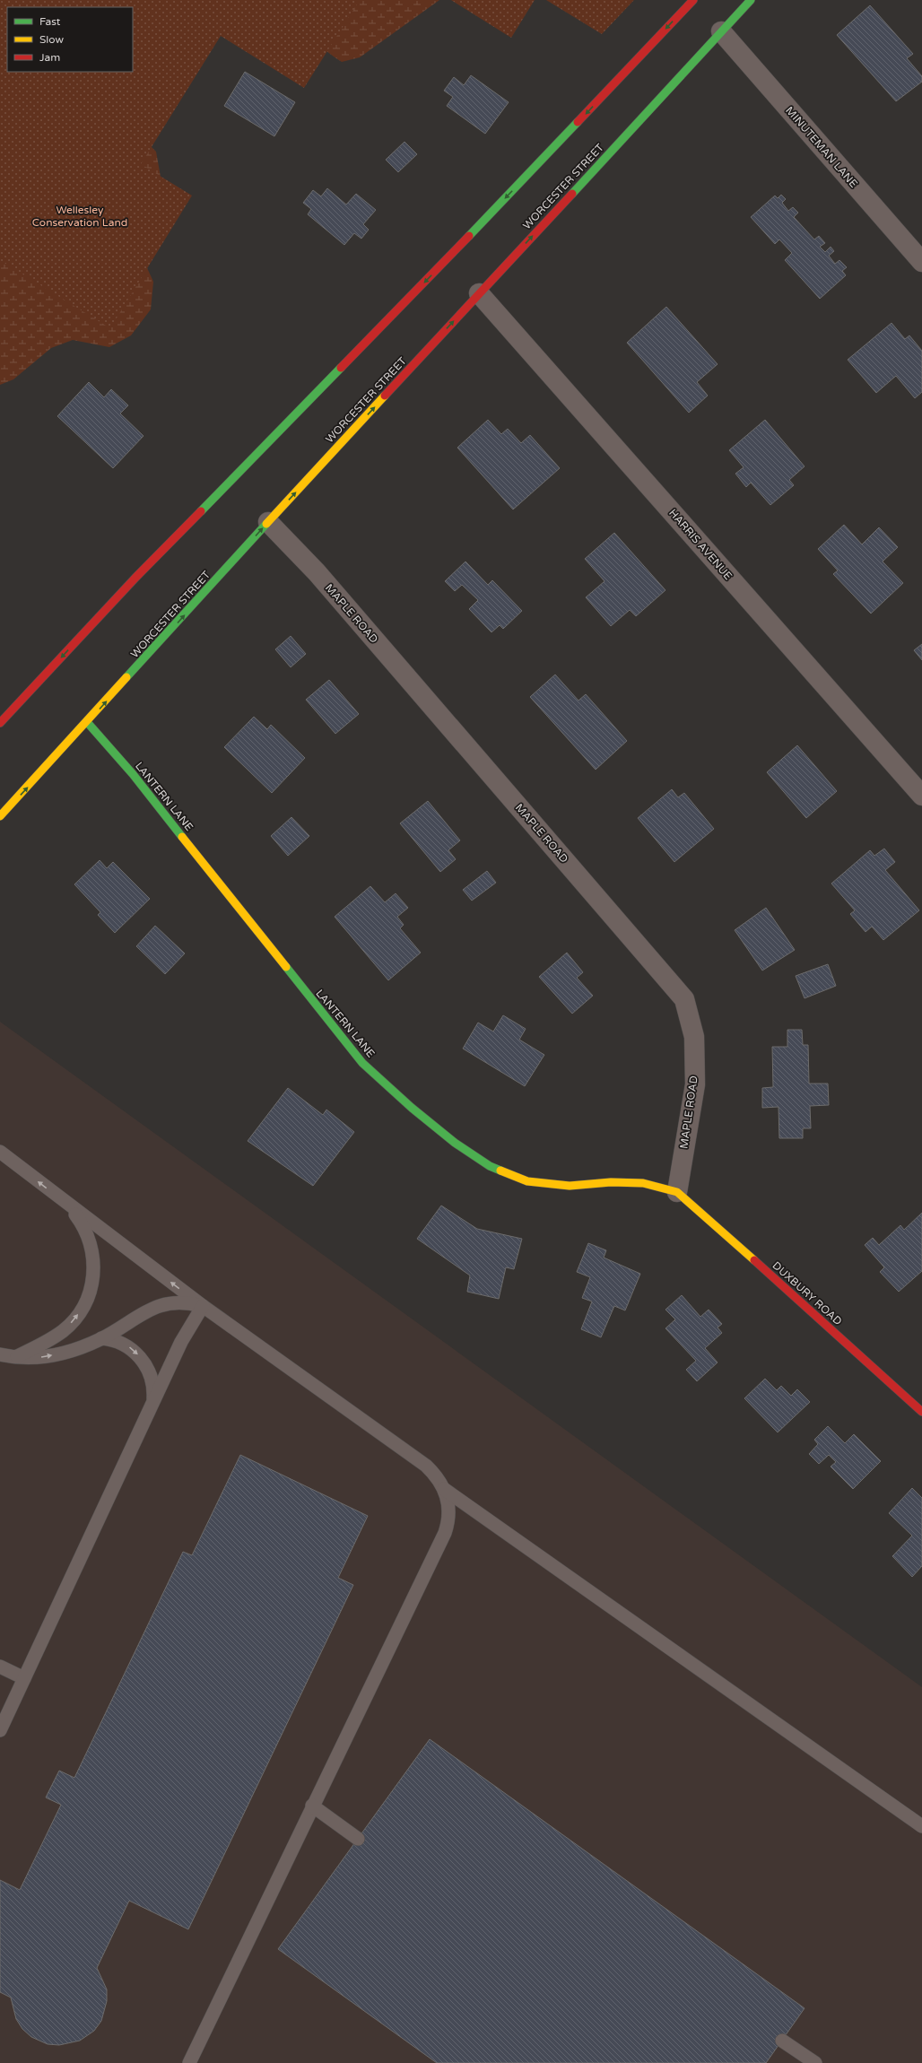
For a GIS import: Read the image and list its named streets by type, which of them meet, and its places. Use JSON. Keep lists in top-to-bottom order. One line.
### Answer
{"streets":{"main road":["WORCESTER STREET","LANTERN LANE","DUXBURY ROAD"],"street":["MINUTEMAN LANE","HARRIS AVENUE","MAPLE ROAD"]},"crossings":[["MINUTEMAN LANE","WORCESTER STREET"],["WORCESTER STREET","HARRIS AVENUE"],["WORCESTER STREET","MAPLE ROAD"],["WORCESTER STREET","LANTERN LANE"],["MAPLE ROAD","LANTERN LANE"],["MAPLE ROAD","DUXBURY ROAD"],["LANTERN LANE","DUXBURY ROAD"]],"parks":["Wellesley Conservation Land"],"legend":["Fast","Slow","Jam"]}
